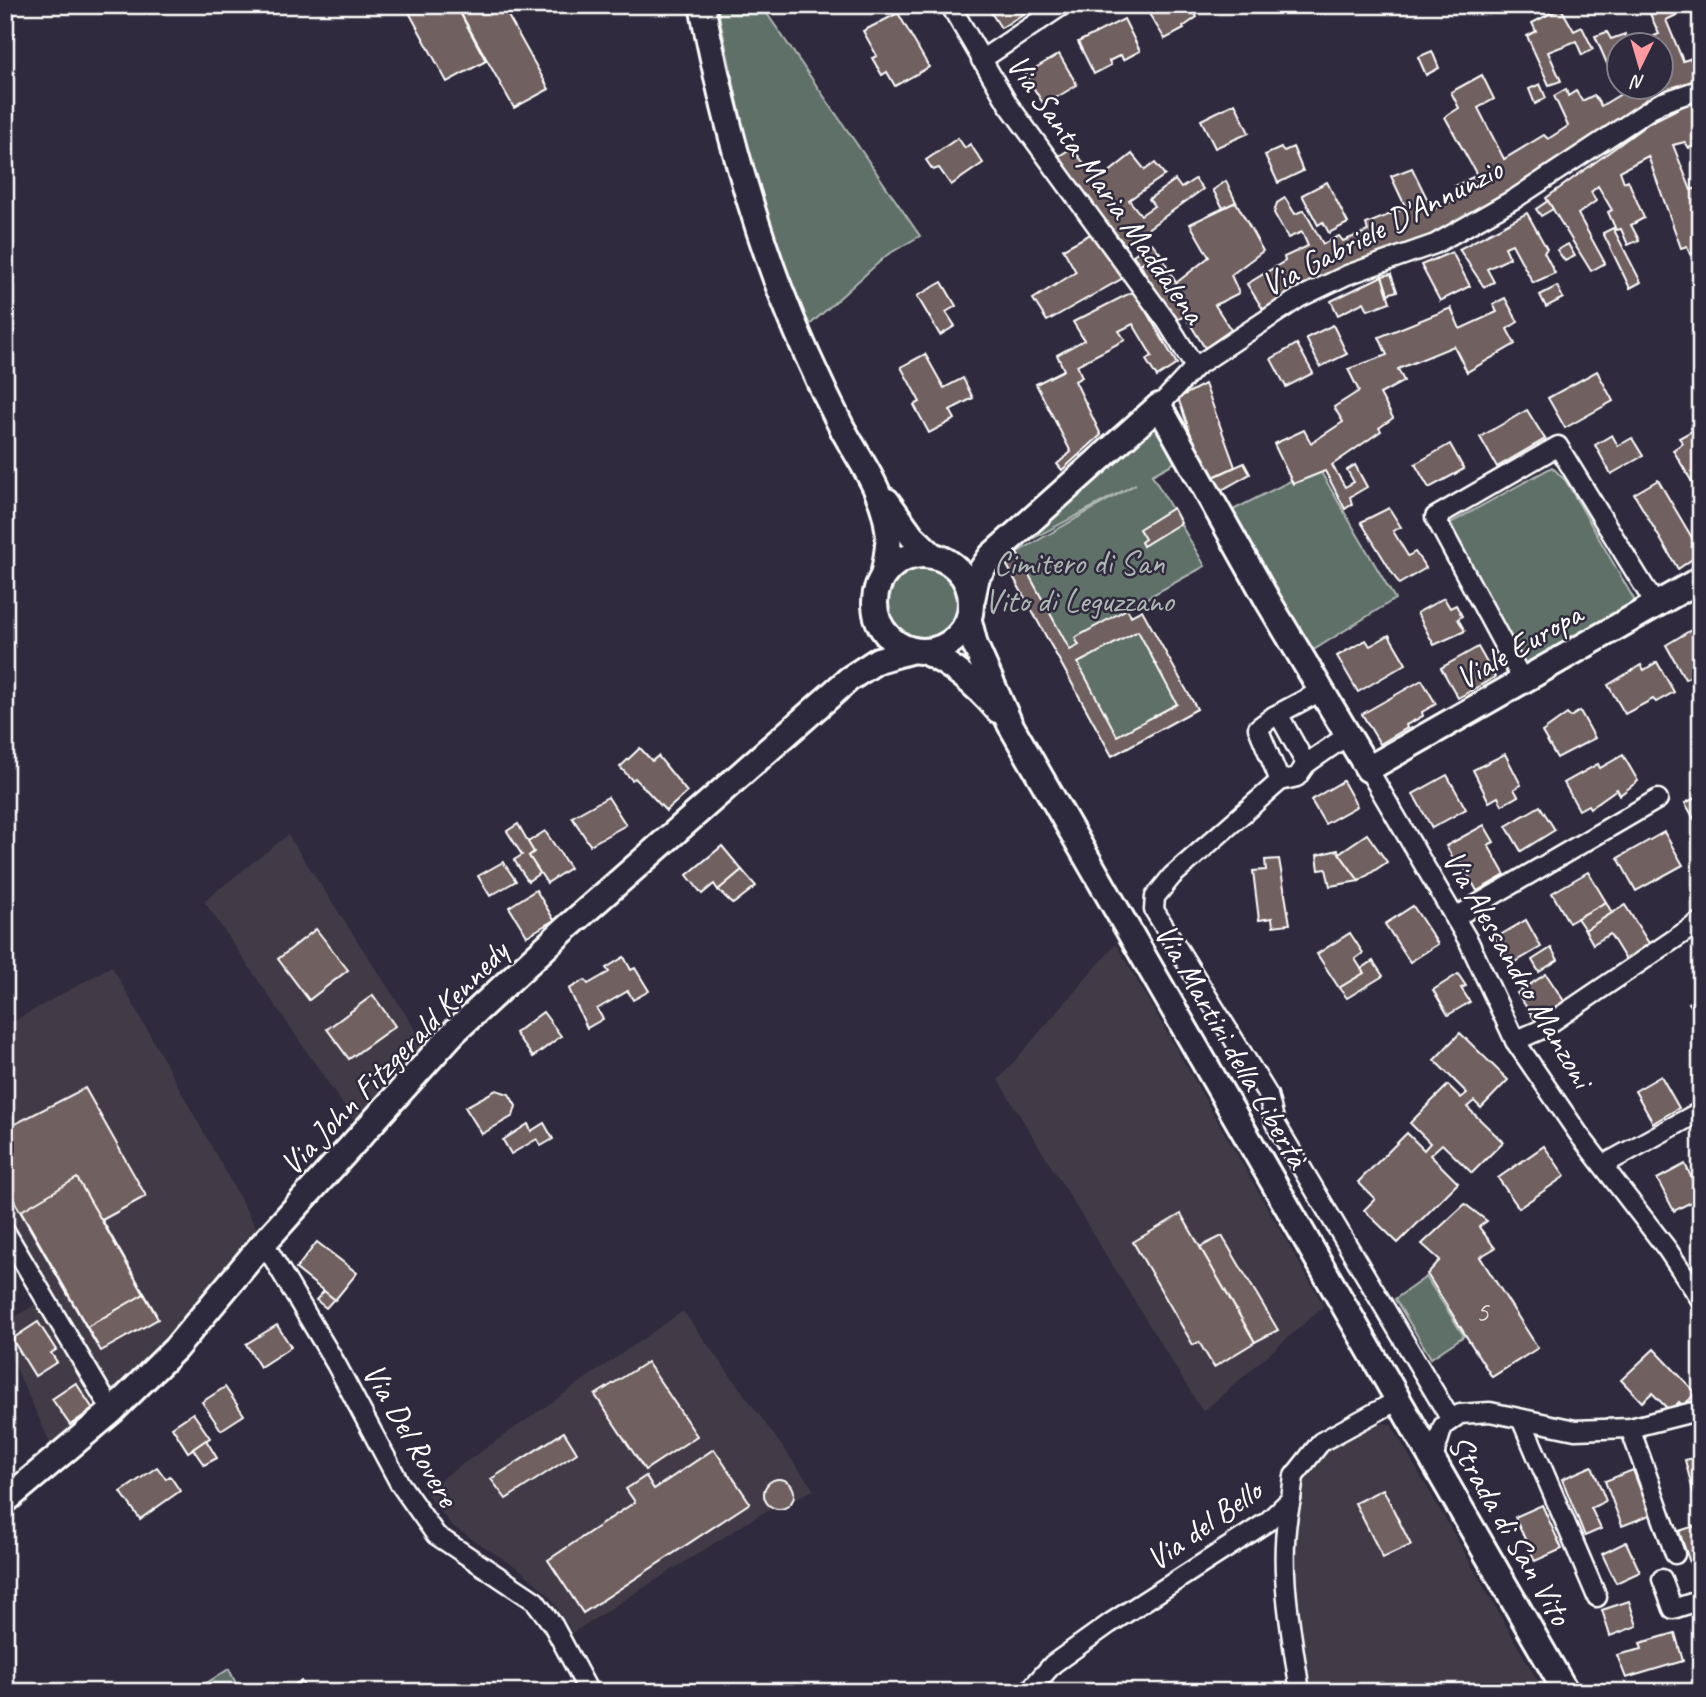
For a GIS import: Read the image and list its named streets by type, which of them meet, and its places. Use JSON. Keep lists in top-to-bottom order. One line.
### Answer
{"streets":{"main road":["Via Gabriele D'Annunzio","Viale Europa","Via Alessandro Manzoni","Via Martiri della Libertà","Via John Fitzgerald Kennedy","Strada di San Vito"],"street":["Via Santa Maria Maddalena","Via Del Rovere","Via del Bello"]},"crossings":[["Via Santa Maria Maddalena","Via Gabriele D'Annunzio"],["Via Gabriele D'Annunzio","Via Alessandro Manzoni"],["Via Gabriele D'Annunzio","Via Martiri della Libertà"],["Via Gabriele D'Annunzio","Via John Fitzgerald Kennedy"],["Viale Europa","Via Alessandro Manzoni"],["Via Martiri della Libertà","Via John Fitzgerald Kennedy"],["Via Martiri della Libertà","Via del Bello"],["Via Martiri della Libertà","Strada di San Vito"],["Via John Fitzgerald Kennedy","Via Del Rovere"],["Via del Bello","Strada di San Vito"]],"parks":["Cimitero di San Vito di Leguzzano"],"house_numbers":["5"],"north":"bottom"}
